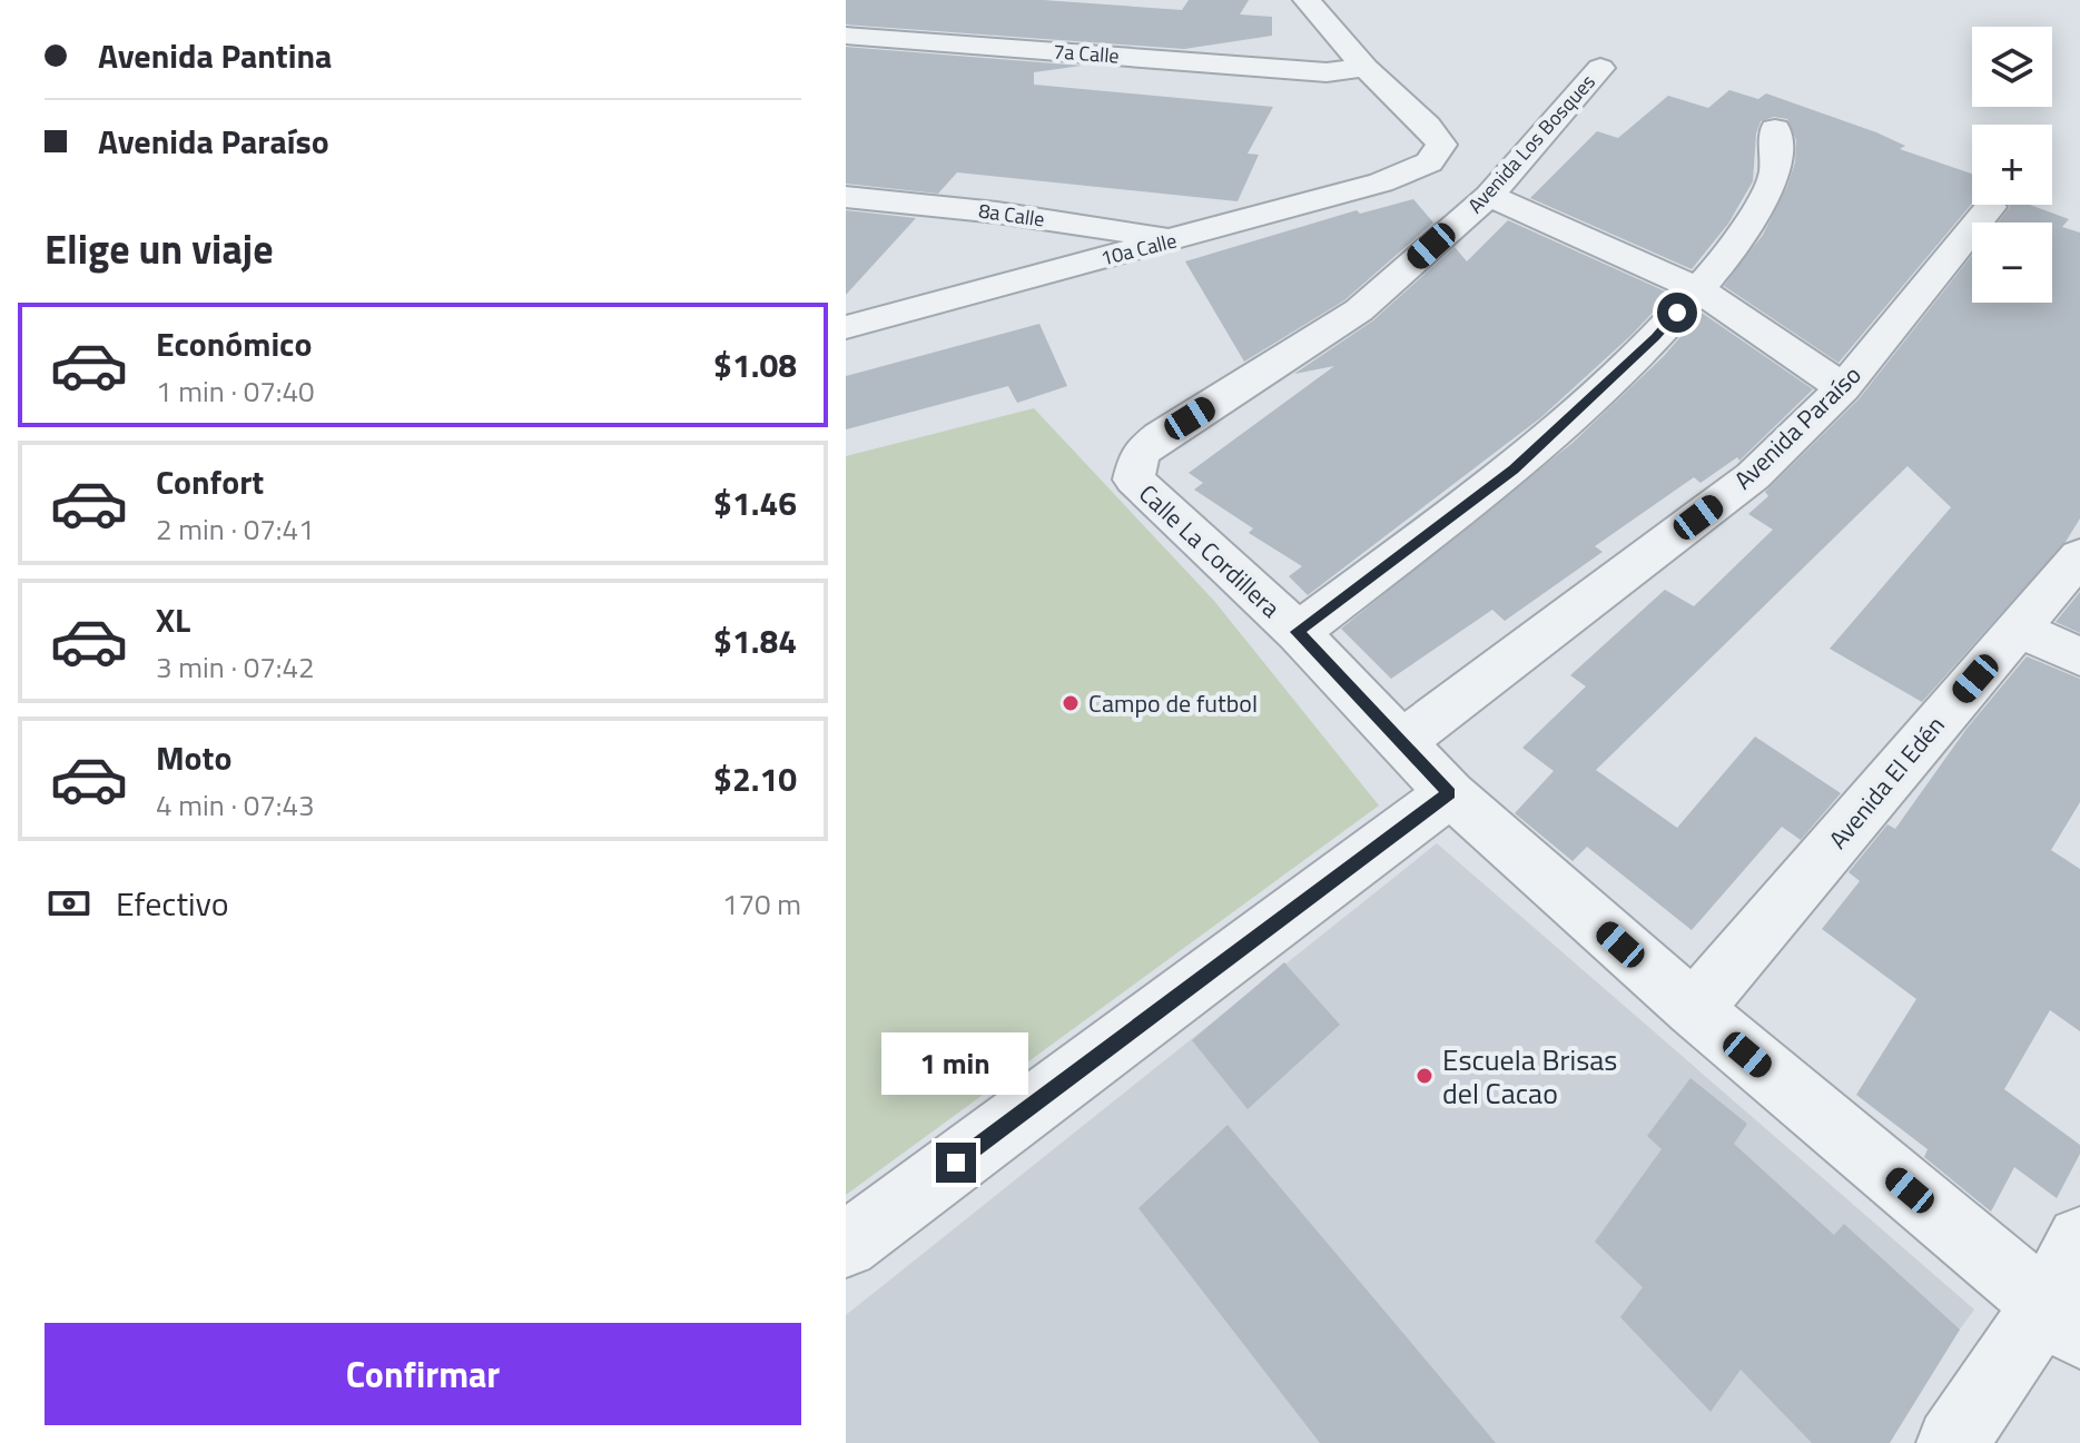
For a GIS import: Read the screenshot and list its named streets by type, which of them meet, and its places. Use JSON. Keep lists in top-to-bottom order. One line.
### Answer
{"streets":{"street":["7a Calle","Avenida Los Bosques","8a Calle","10a Calle","Avenida Paraíso","Calle La Cordillera","Avenida El Edén"]},"crossings":[["7a Calle","10a Calle"],["Avenida Los Bosques","Calle La Cordillera"],["8a Calle","10a Calle"],["Avenida Paraíso","Calle La Cordillera"],["Calle La Cordillera","Avenida El Edén"]],"places":["Campo de futbol","Escuela Brisas del Cacao"],"page":{"banner":["Avenida Pantina","Avenida Paraíso"],"map_buttons":["+","−"],"heading":"Elige un viaje","list":[{"name":"Económico","note":"1 min · 07:40","value":"$1.08"},{"name":"Confort","note":"2 min · 07:41","value":"$1.46"},{"name":"XL","note":"3 min · 07:42","value":"$1.84"},{"name":"Moto","note":"4 min · 07:43","value":"$2.10"}],"pay":["Efectivo","170 m"],"bubble":"1 min","buttons":"Confirmar"}}
